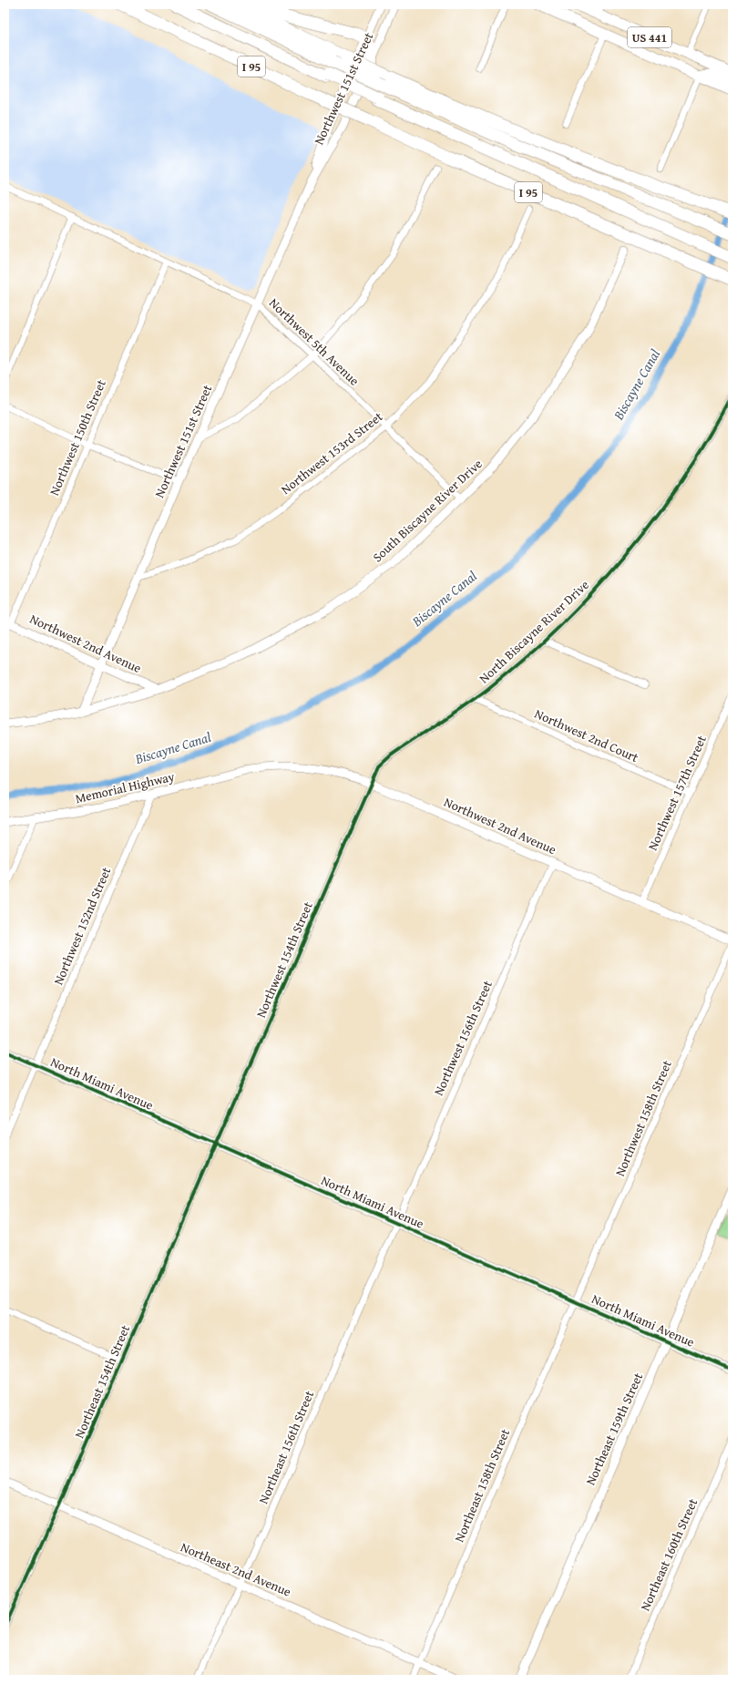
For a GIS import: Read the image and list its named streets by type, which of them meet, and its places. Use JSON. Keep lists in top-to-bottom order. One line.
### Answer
{"streets":{"highway":["I 95"],"main road":["US 441"],"street":["Northwest 151st Street","Northwest 5th Avenue","Northwest 150th Street","Northwest 153rd Street","South Biscayne River Drive","North Biscayne River Drive","Northwest 2nd Avenue","Northwest 2nd Court","Memorial Highway","Northwest 157th Street","Northwest 152nd Street","Northwest 154th Street","Northwest 156th Street","North Miami Avenue","Northwest 158th Street","Northeast 154th Street","Northeast 159th Street","Northeast 156th Street","Northeast 158th Street","Northeast 160th Street","Northeast 2nd Avenue"]},"crossings":[["Northwest 151st Street","Northwest 5th Avenue"],["Northwest 151st Street","Northwest 153rd Street"],["Northwest 151st Street","South Biscayne River Drive"],["Northwest 151st Street","Northwest 2nd Avenue"],["Northwest 5th Avenue","Northwest 150th Street"],["Northwest 5th Avenue","Northwest 153rd Street"],["Northwest 5th Avenue","South Biscayne River Drive"],["Northwest 150th Street","Northwest 2nd Avenue"],["South Biscayne River Drive","Northwest 2nd Avenue"],["North Biscayne River Drive","Northwest 2nd Avenue"],["North Biscayne River Drive","Northwest 2nd Court"],["North Biscayne River Drive","Northwest 154th Street"],["Northwest 2nd Avenue","Memorial Highway"],["Northwest 2nd Avenue","Northwest 157th Street"],["Northwest 2nd Avenue","Northwest 154th Street"],["Northwest 2nd Avenue","Northwest 156th Street"],["Northwest 2nd Avenue","Northwest 158th Street"],["Northwest 2nd Court","Northwest 157th Street"],["Memorial Highway","Northwest 152nd Street"],["Northwest 152nd Street","North Miami Avenue"],["Northwest 154th Street","North Miami Avenue"],["Northwest 154th Street","Northeast 154th Street"],["Northwest 156th Street","North Miami Avenue"],["Northwest 156th Street","Northeast 156th Street"],["North Miami Avenue","Northwest 158th Street"],["North Miami Avenue","Northeast 154th Street"],["North Miami Avenue","Northeast 159th Street"],["North Miami Avenue","Northeast 156th Street"],["North Miami Avenue","Northeast 158th Street"],["Northwest 158th Street","Northeast 158th Street"],["Northeast 154th Street","Northeast 2nd Avenue"],["Northeast 156th Street","Northeast 2nd Avenue"],["Northeast 158th Street","Northeast 2nd Avenue"]],"water":["Biscayne Canal"]}
